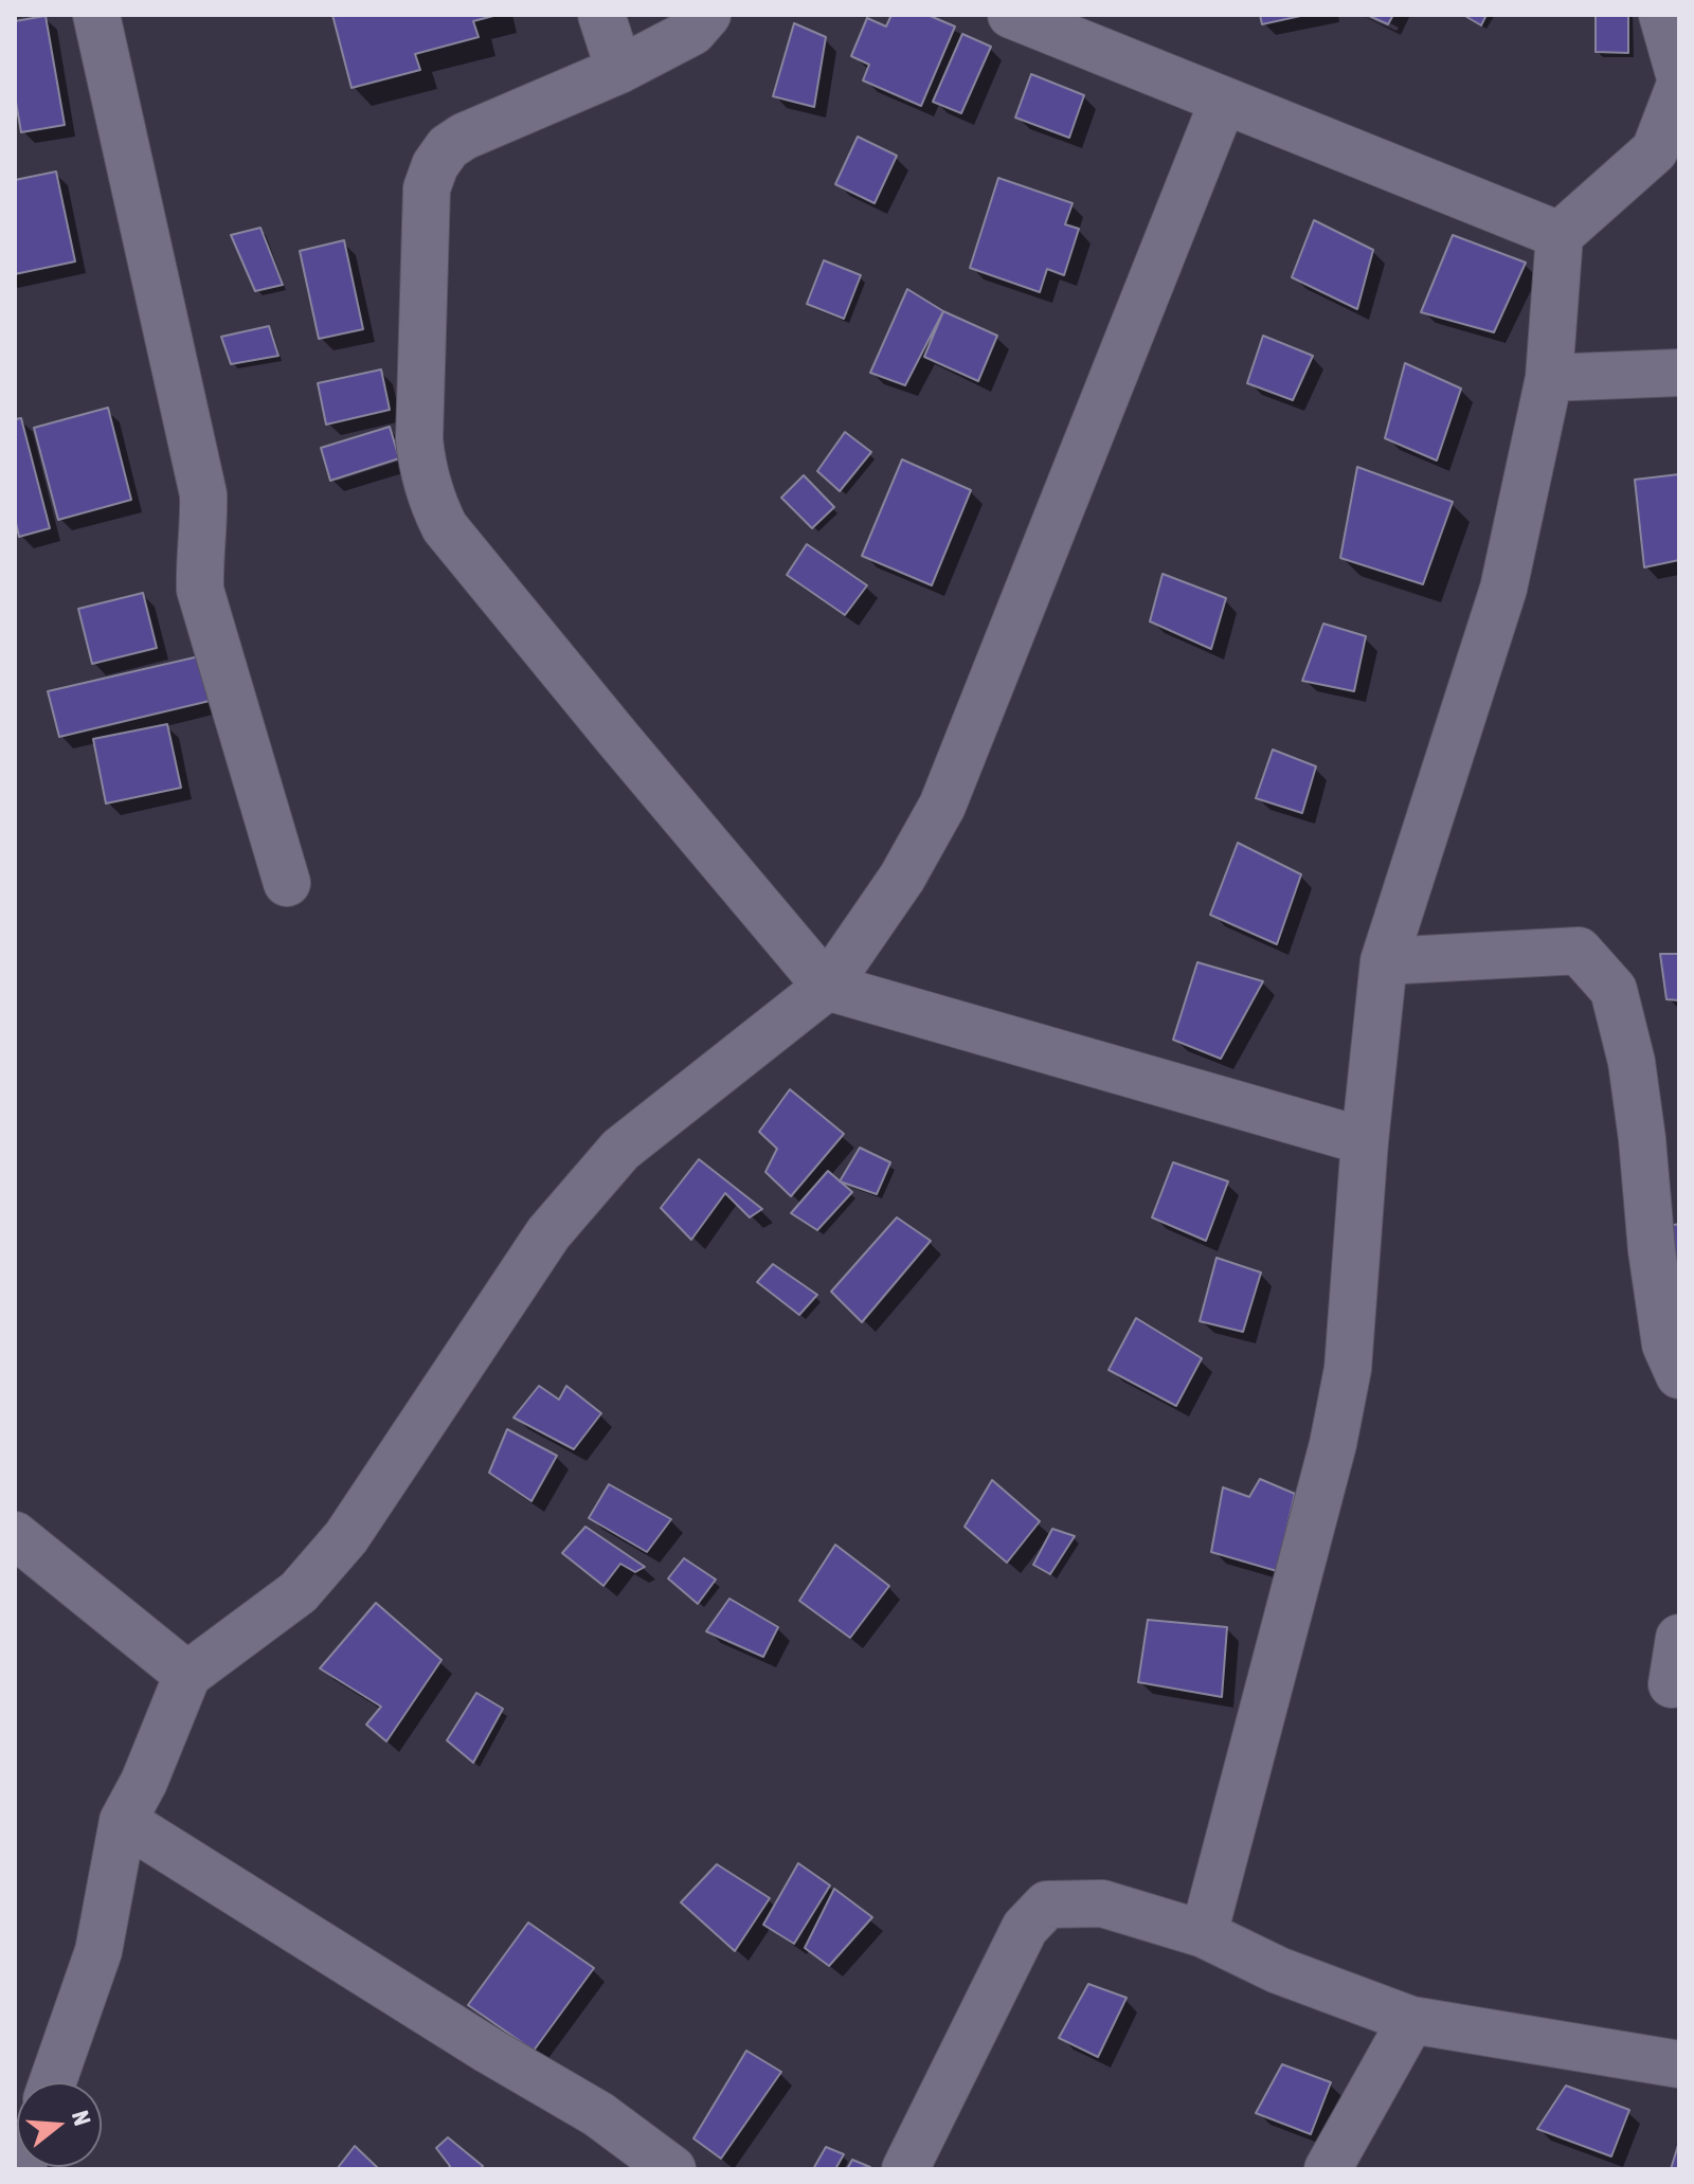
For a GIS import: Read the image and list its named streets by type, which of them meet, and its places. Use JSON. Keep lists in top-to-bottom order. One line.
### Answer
{"north":"right"}
